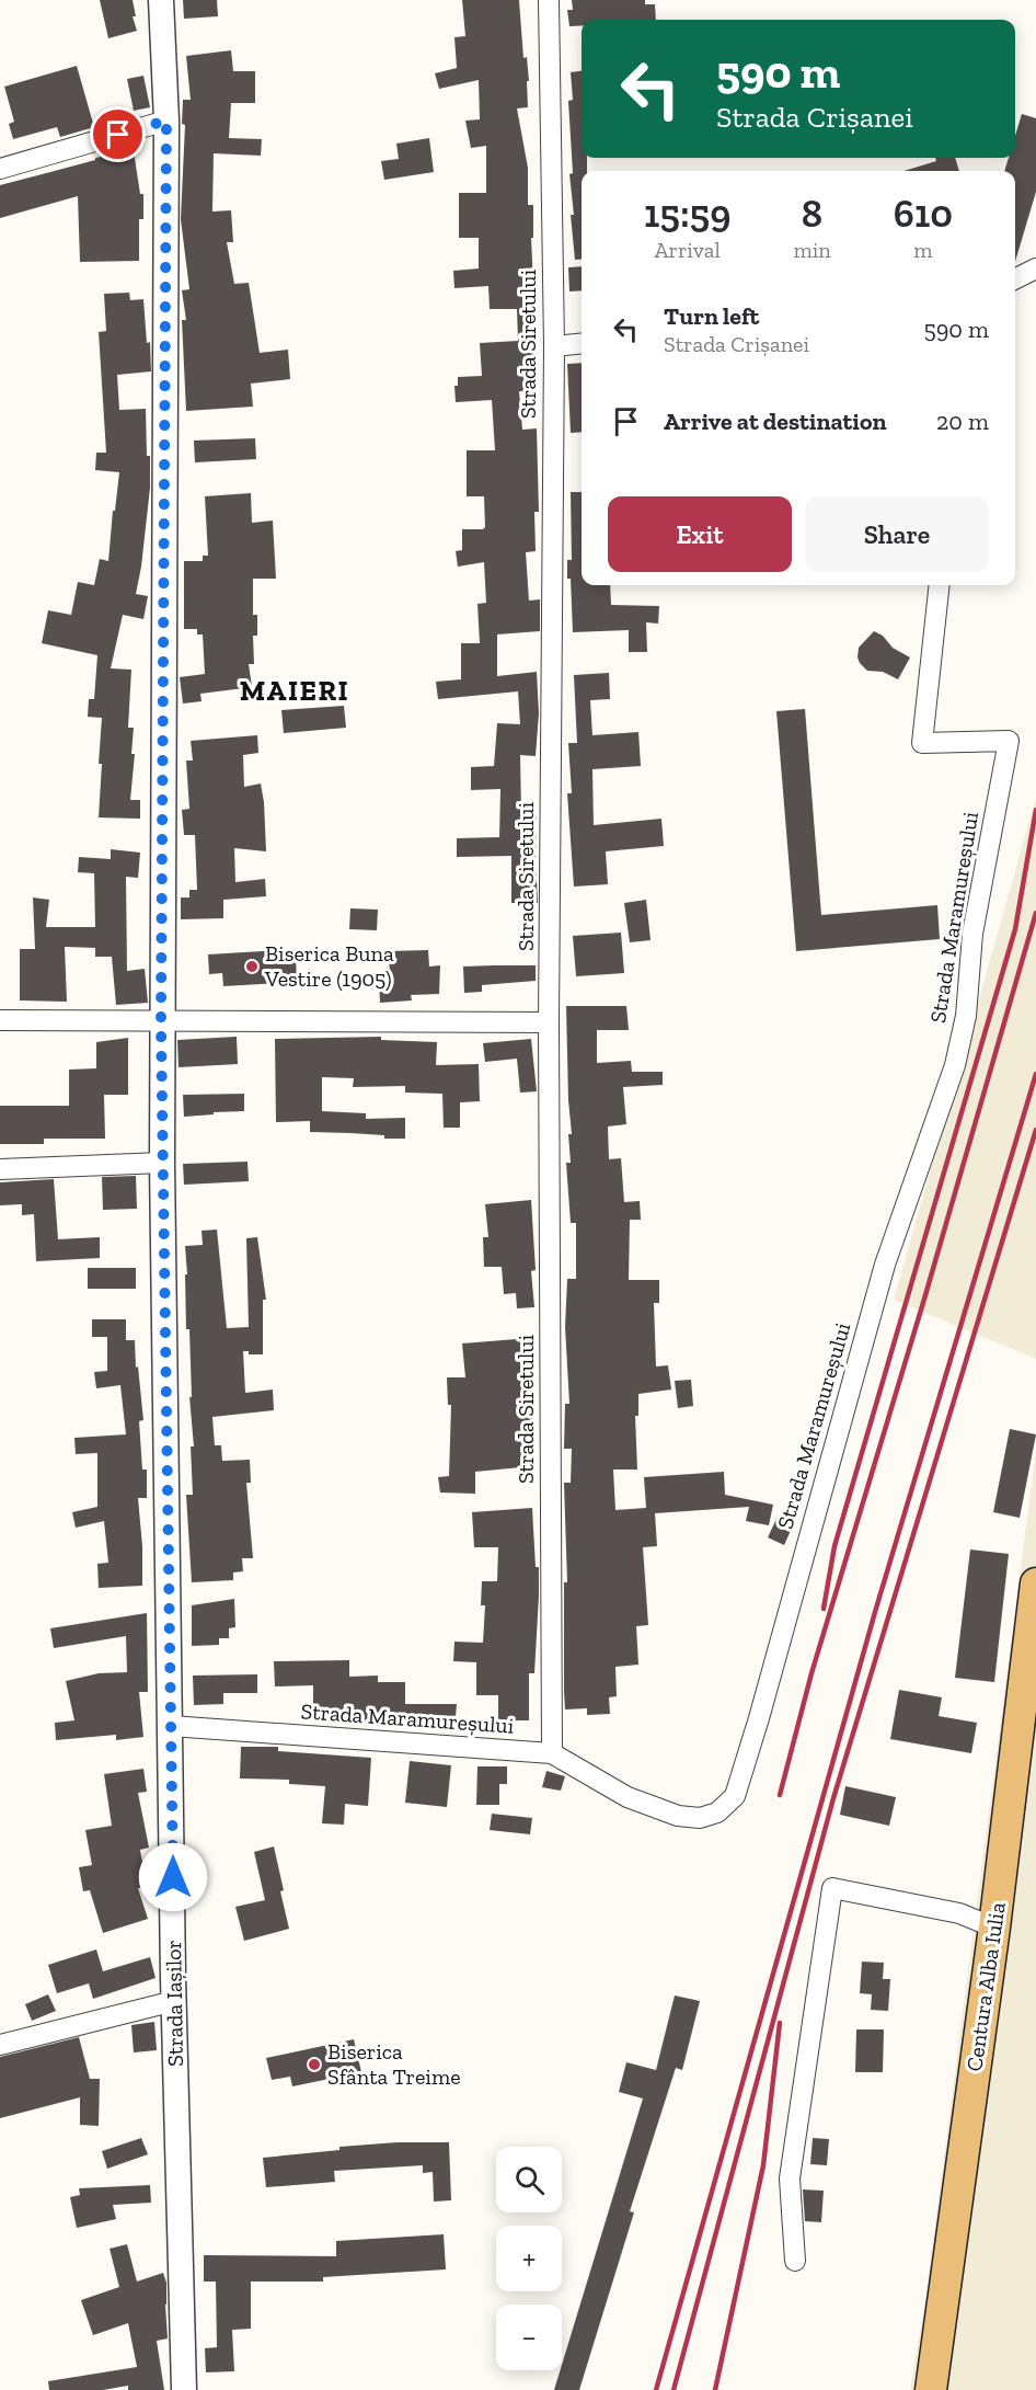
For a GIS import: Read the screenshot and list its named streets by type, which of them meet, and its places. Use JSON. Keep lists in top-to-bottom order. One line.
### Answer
{"streets":{"main road":["Centura Alba Iulia"],"street":["Strada Siretului","Strada Maramureșului","Strada Iașilor"]},"crossings":[["Strada Siretului","Strada Maramureșului"],["Strada Maramureșului","Strada Iașilor"]],"districts":["MAIERI"],"places":["Biserica Buna Vestire (1905)","Biserica Sfânta Treime"],"page":{"turn":["590 m","Strada Crișanei"],"eta":["15:59","Arrival","8","min","610","m"],"list":[{"name":"Turn left","note":"Strada Crișanei","value":"590 m"},{"name":"Arrive at destination","value":"20 m"}],"buttons":["Exit","Share"],"map_buttons":["+","−"]}}
